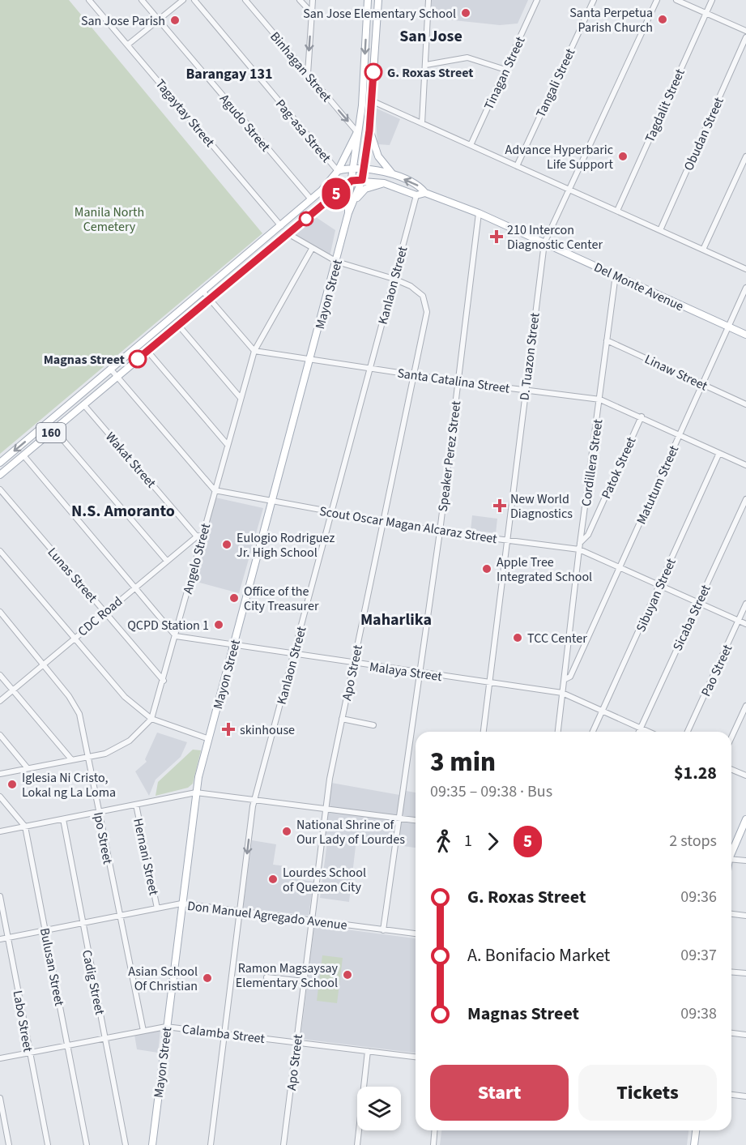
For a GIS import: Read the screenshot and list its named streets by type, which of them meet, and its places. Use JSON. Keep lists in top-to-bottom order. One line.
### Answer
{"streets":{"main road":["Del Monte Avenue","Mayon Street","160"],"street":["Binhagan Street","Tinagan Street","Tangali Street","Tagdalit Street","Tagaytay Street","Agudo Street","Pag-asa Street","Obudan Street","Kanlaon Street","D. Tuazon Street","Linaw Street","Santa Catalina Street","Speaker Perez Street","Wakat Street","Cordillera Street","Patok Street","Matutum Street","Scout Oscar Magan Alcaraz Street","Angelo Street","Lunas Street","Sibuyan Street","CDC Road","Sicaba Street","Pao Street","Malaya Street","Apo Street","Ipo Street","Hernani Street","Don Manuel Agregado Avenue","Bulusan Street","Cadig Street","Labo Street","Calamba Street"]},"crossings":[["Binhagan Street","Mayon Street"],["Tagaytay Street","160"],["Agudo Street","160"],["Pag-asa Street","160"],["Kanlaon Street","Santa Catalina Street"],["Kanlaon Street","Scout Oscar Magan Alcaraz Street"],["Kanlaon Street","Malaya Street"],["Kanlaon Street","Apo Street"],["Kanlaon Street","Don Manuel Agregado Avenue"],["Kanlaon Street","Calamba Street"],["Del Monte Avenue","Mayon Street"],["Del Monte Avenue","D. Tuazon Street"],["Del Monte Avenue","Speaker Perez Street"],["Del Monte Avenue","Cordillera Street"],["Del Monte Avenue","Matutum Street"],["Mayon Street","Santa Catalina Street"],["Mayon Street","160"],["Mayon Street","Scout Oscar Magan Alcaraz Street"],["Mayon Street","Malaya Street"],["Mayon Street","Apo Street"],["Mayon Street","Don Manuel Agregado Avenue"],["Mayon Street","Calamba Street"],["D. Tuazon Street","Santa Catalina Street"],["D. Tuazon Street","Scout Oscar Magan Alcaraz Street"],["D. Tuazon Street","Malaya Street"],["Linaw Street","Cordillera Street"],["Linaw Street","Matutum Street"],["Santa Catalina Street","Speaker Perez Street"],["Santa Catalina Street","Cordillera Street"],["Santa Catalina Street","Patok Street"],["Santa Catalina Street","Matutum Street"],["Santa Catalina Street","Angelo Street"],["Santa Catalina Street","Sibuyan Street"],["Santa Catalina Street","Apo Street"],["160","Wakat Street"],["160","Apo Street"],["Speaker Perez Street","Scout Oscar Magan Alcaraz Street"],["Speaker Perez Street","Malaya Street"],["Speaker Perez Street","Don Manuel Agregado Avenue"],["Wakat Street","Angelo Street"],["Wakat Street","CDC Road"],["Cordillera Street","Patok Street"],["Cordillera Street","Matutum Street"],["Cordillera Street","Scout Oscar Magan Alcaraz Street"],["Cordillera Street","Malaya Street"],["Patok Street","Scout Oscar Magan Alcaraz Street"],["Matutum Street","Scout Oscar Magan Alcaraz Street"],["Scout Oscar Magan Alcaraz Street","Angelo Street"],["Scout Oscar Magan Alcaraz Street","Sibuyan Street"],["Scout Oscar Magan Alcaraz Street","Sicaba Street"],["Scout Oscar Magan Alcaraz Street","Pao Street"],["Scout Oscar Magan Alcaraz Street","Apo Street"],["Angelo Street","Lunas Street"],["Angelo Street","CDC Road"],["Angelo Street","Malaya Street"],["Angelo Street","Apo Street"],["Angelo Street","Ipo Street"],["Lunas Street","CDC Road"],["Sibuyan Street","Malaya Street"],["CDC Road","Ipo Street"],["Sicaba Street","Malaya Street"],["Malaya Street","Apo Street"],["Apo Street","Don Manuel Agregado Avenue"],["Apo Street","Calamba Street"],["Ipo Street","Don Manuel Agregado Avenue"],["Ipo Street","Calamba Street"],["Hernani Street","Don Manuel Agregado Avenue"],["Don Manuel Agregado Avenue","Bulusan Street"],["Don Manuel Agregado Avenue","Cadig Street"],["Don Manuel Agregado Avenue","Labo Street"],["Bulusan Street","Calamba Street"],["Cadig Street","Calamba Street"],["Labo Street","Calamba Street"]],"one_way":["Binhagan Street"],"districts":["San Jose","Barangay 131","N.S. Amoranto","Maharlika"],"parks":["Manila North Cemetery"],"places":{"other":["San Jose Elementary School","Santa Perpetua Parish Church","San Jose Parish","G. Roxas Street","Advance Hyperbaric Life Support","Magnas Street","Eulogio Rodriguez Jr. High School","Apple Tree Integrated School","Office of the City Treasurer","QCPD Station 1","TCC Center","Iglesia Ni Cristo, Lokal ng La Loma","National Shrine of Our Lady of Lourdes","Lourdes School of Quezon City","Ramon Magsaysay Elementary School","Asian School Of Christian"],"health":["210 Intercon Diagnostic Center","New World Diagnostics","skinhouse"]},"lines":["bus line 5"],"page":{"on_map":"5","heading":["3 min","09:35 – 09:38 · Bus","$1.28"],"legs":["1","5","2 stops"],"list":[{"name":"G. Roxas Street","value":"09:36"},{"name":"A. Bonifacio Market","value":"09:37"},{"name":"Magnas Street","value":"09:38"}],"buttons":["Start","Tickets"]}}
